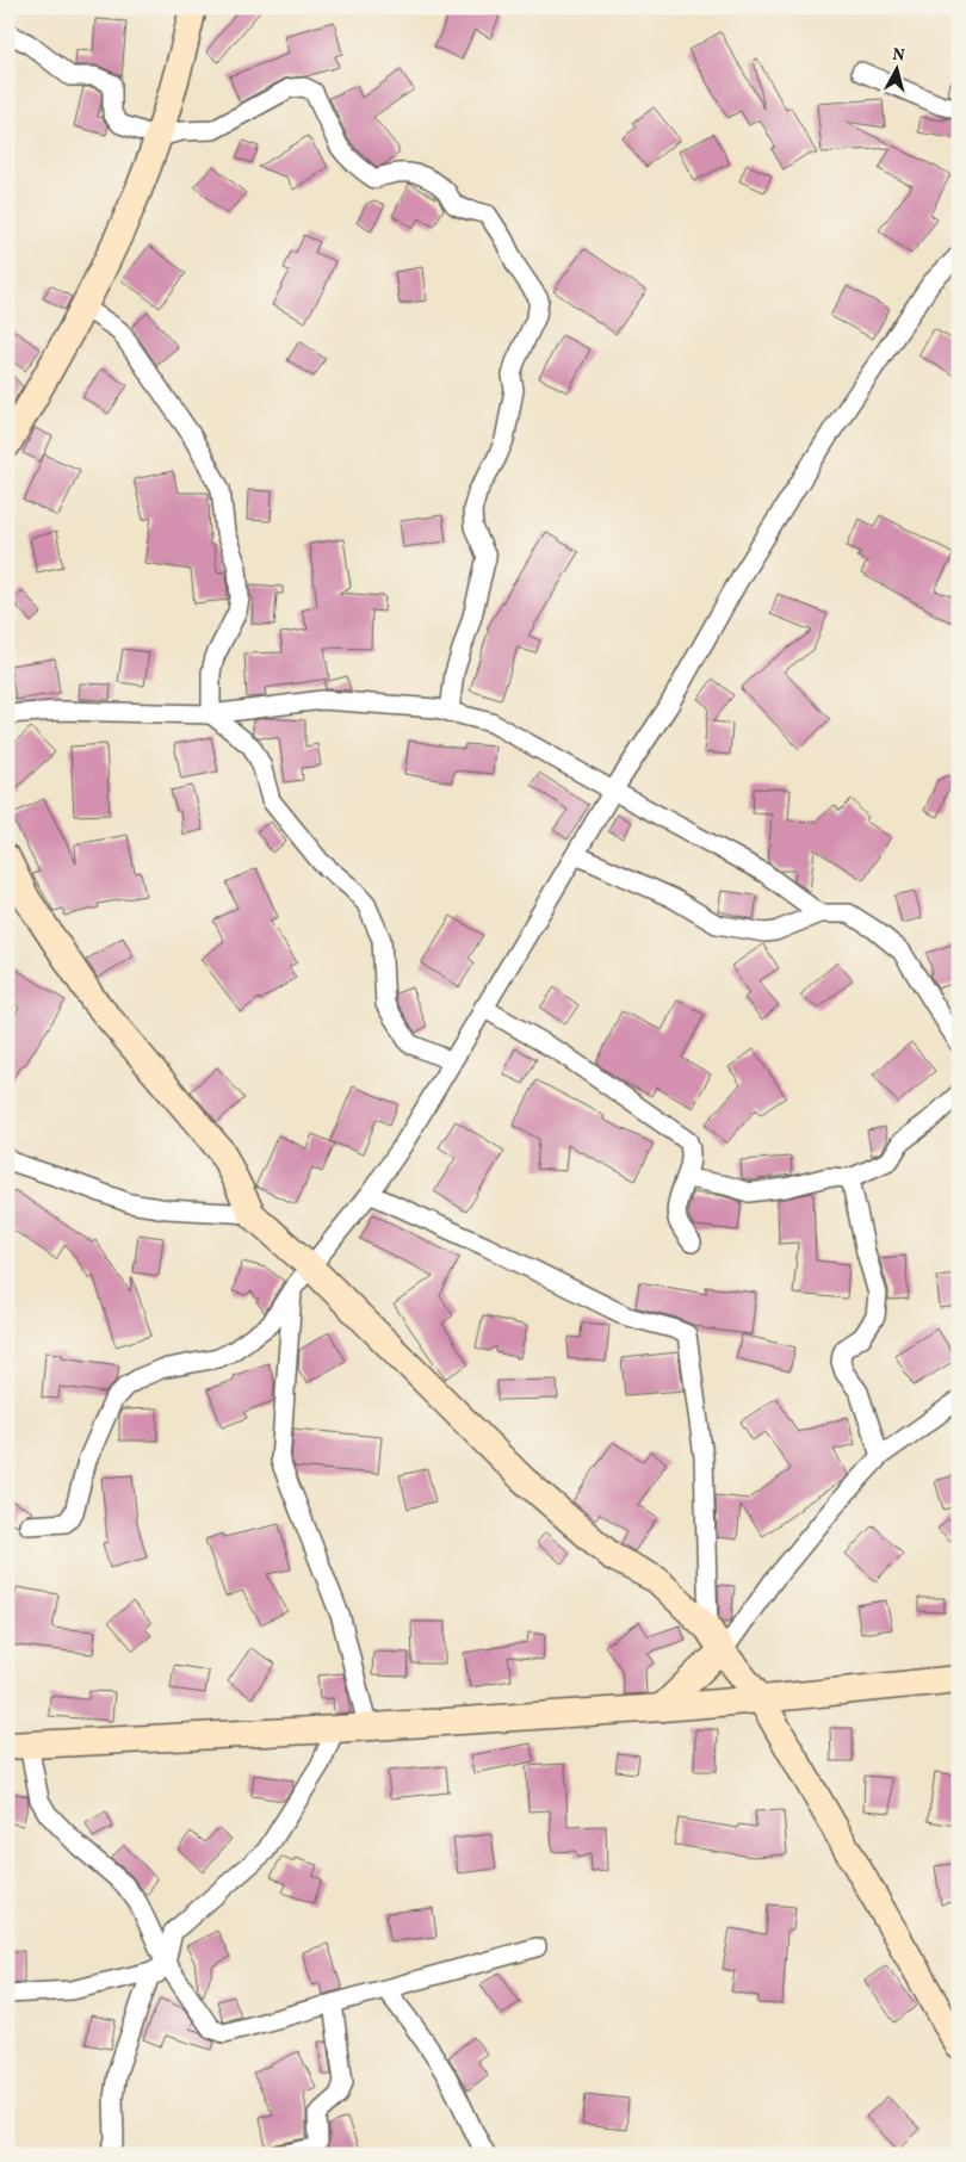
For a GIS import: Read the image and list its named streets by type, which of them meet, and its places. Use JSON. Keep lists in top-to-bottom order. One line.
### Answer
{"north":"top"}
